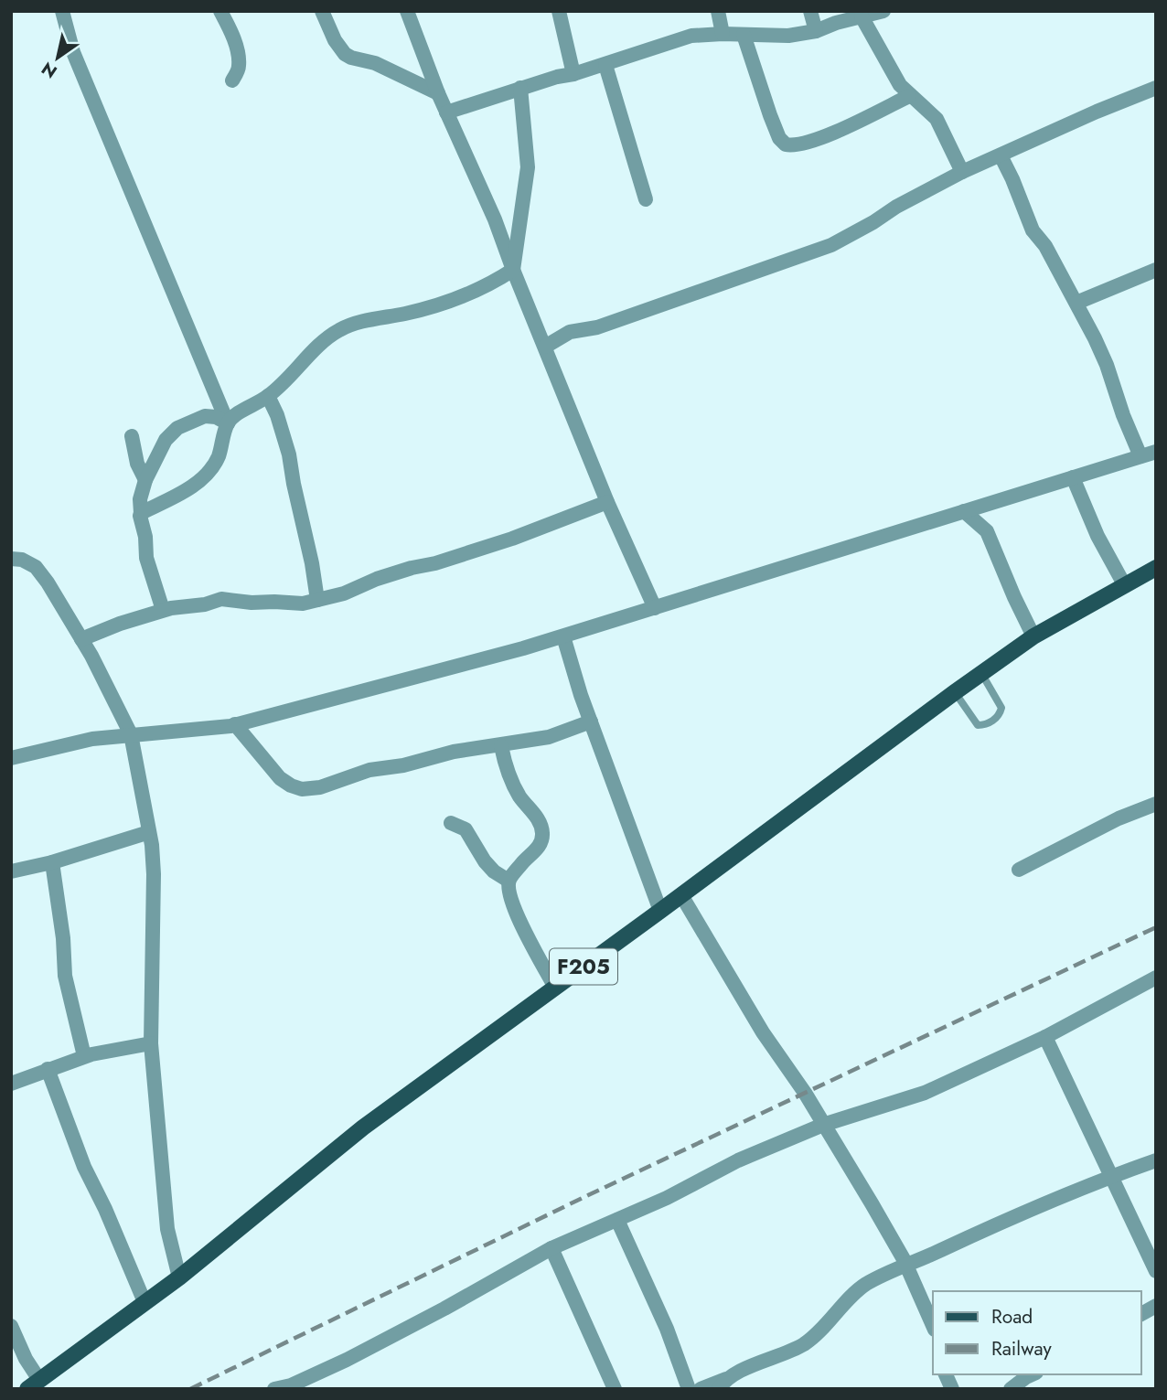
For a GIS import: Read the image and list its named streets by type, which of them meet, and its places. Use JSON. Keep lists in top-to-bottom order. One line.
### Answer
{"streets":{"main road":["F205"]},"legend":["Road","Railway"],"north":"bottom left"}
